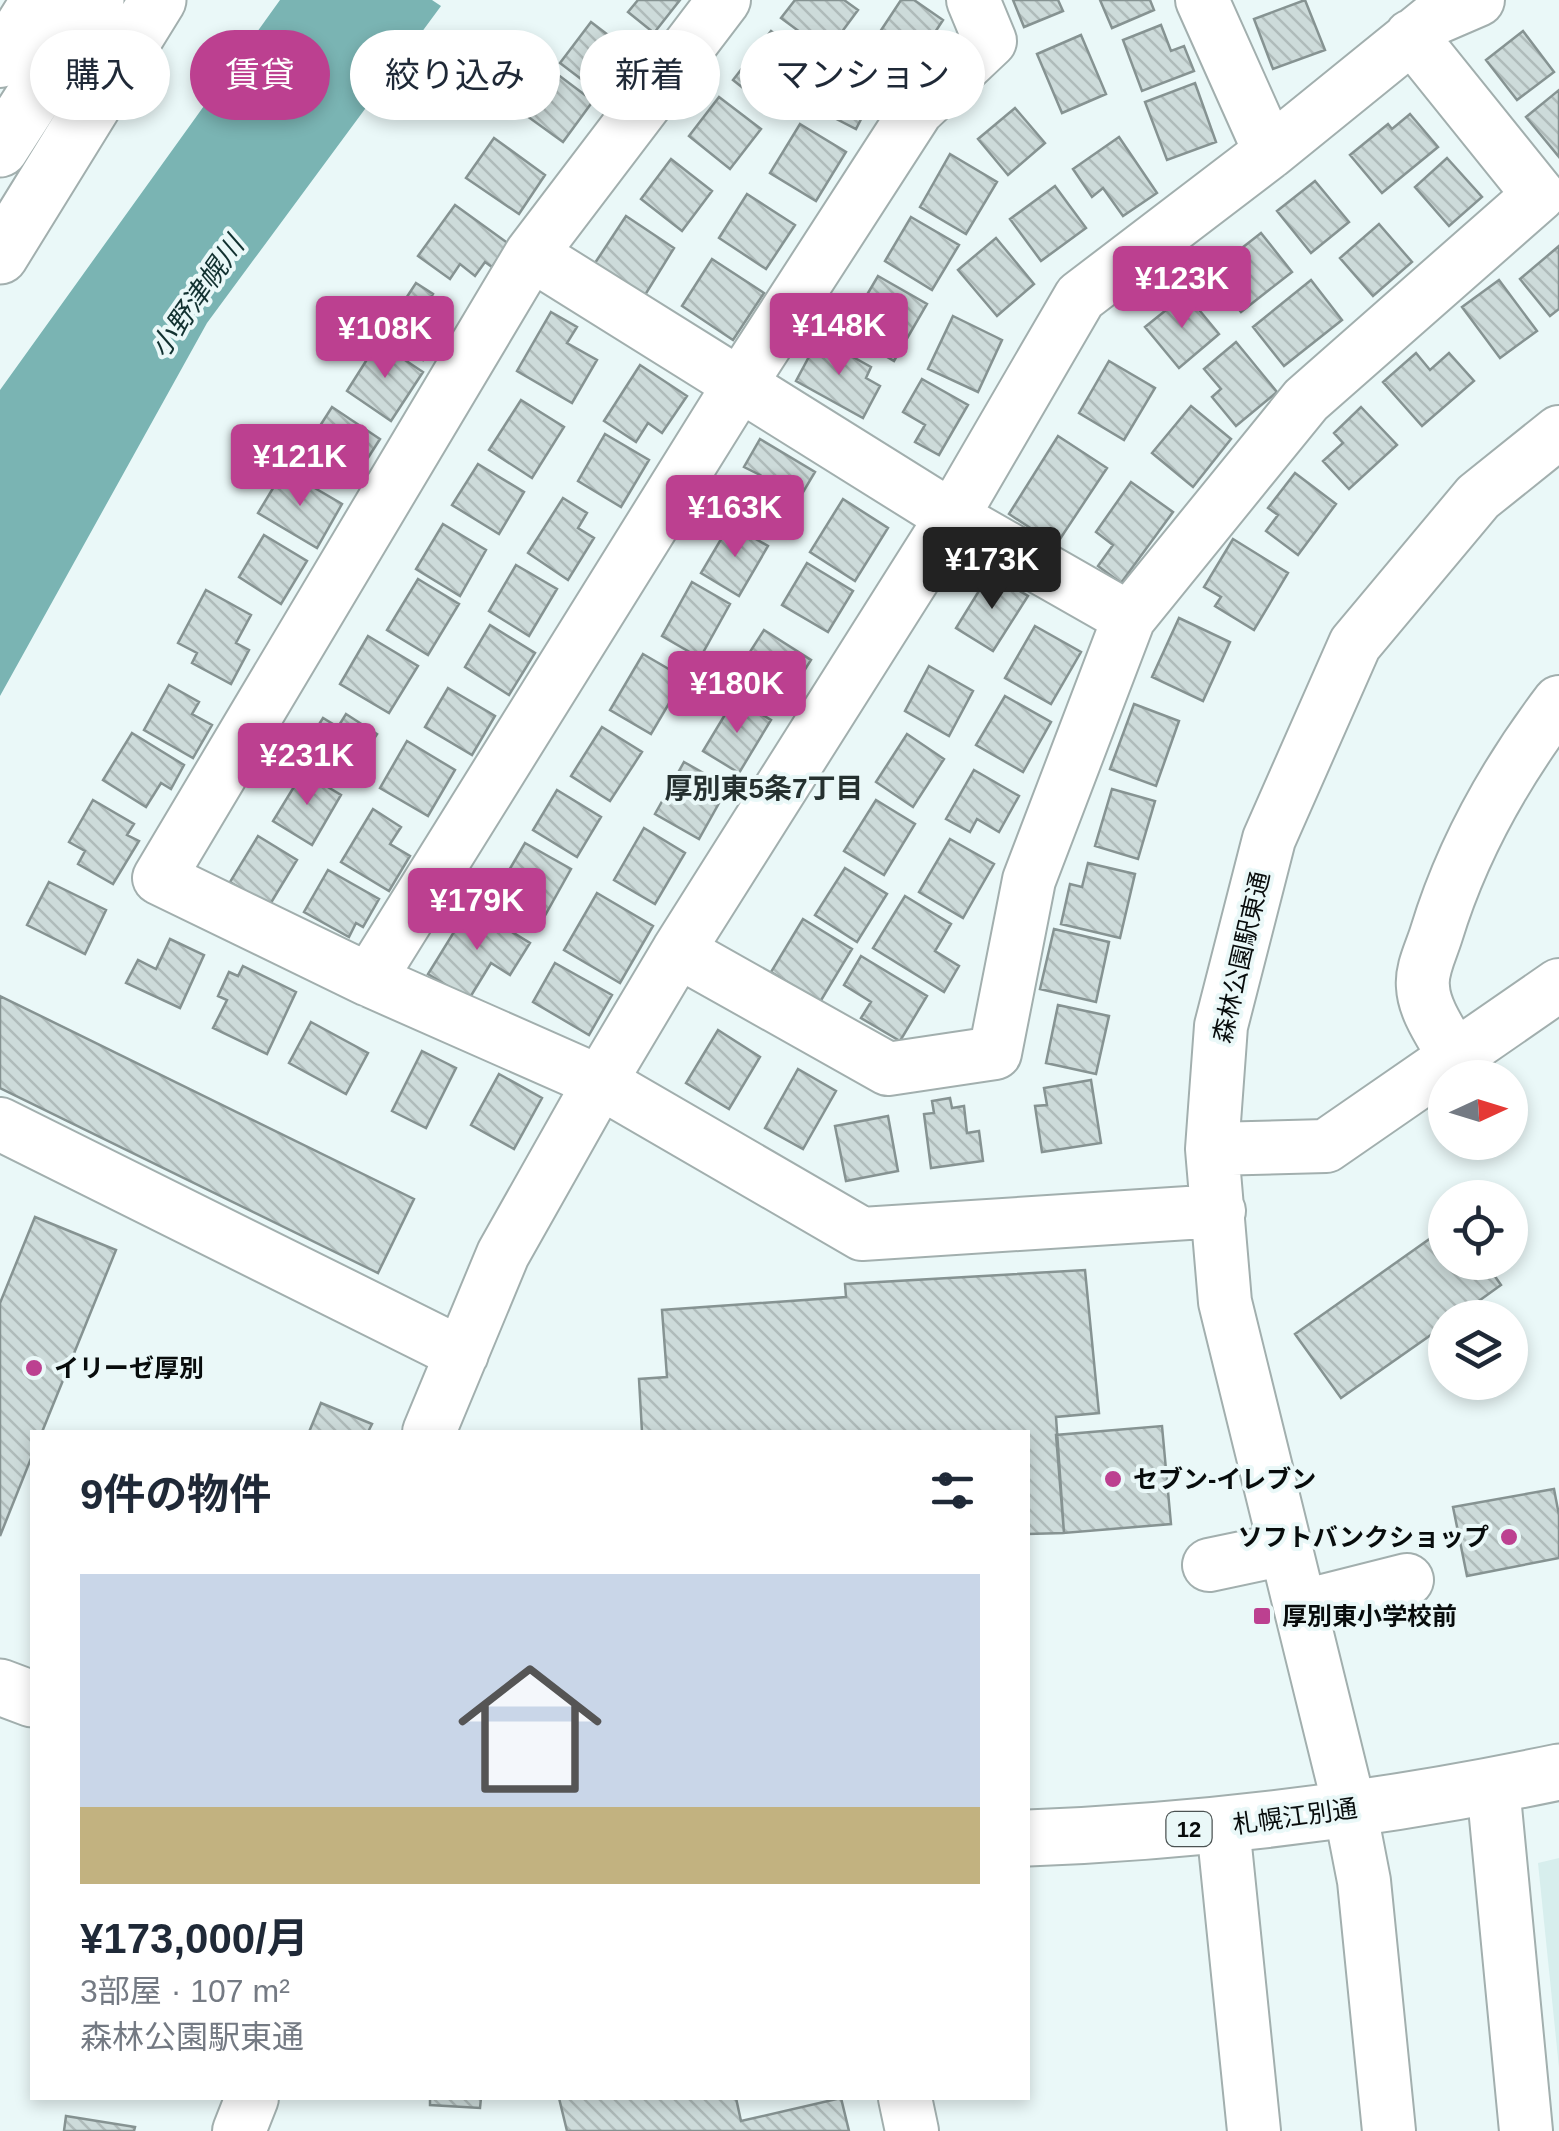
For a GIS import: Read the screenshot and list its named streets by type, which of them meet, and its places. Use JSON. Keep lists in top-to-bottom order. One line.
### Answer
{"streets":{"main road":["札幌江別通","12"],"street":["森林公園駅東通"]},"crossings":[["森林公園駅東通","札幌江別通"]],"districts":["厚別東5条7丁目"],"water":["小野津幌川"],"places":{"other":["イリーゼ厚別","セブン-イレブン","ソフトバンクショップ"],"transit":["厚別東小学校前"]},"north":"right","page":{"chip":["購入","賃貸","絞り込み","新着","マンション"],"price":["¥123K","¥148K","¥108K","¥121K","¥163K","¥173K","¥180K","¥231K","¥179K"],"heading":"9件の物件","list":[{"name":"¥173,000/月","note":"3部屋 · 107 m² · 森林公園駅東通"}]}}
